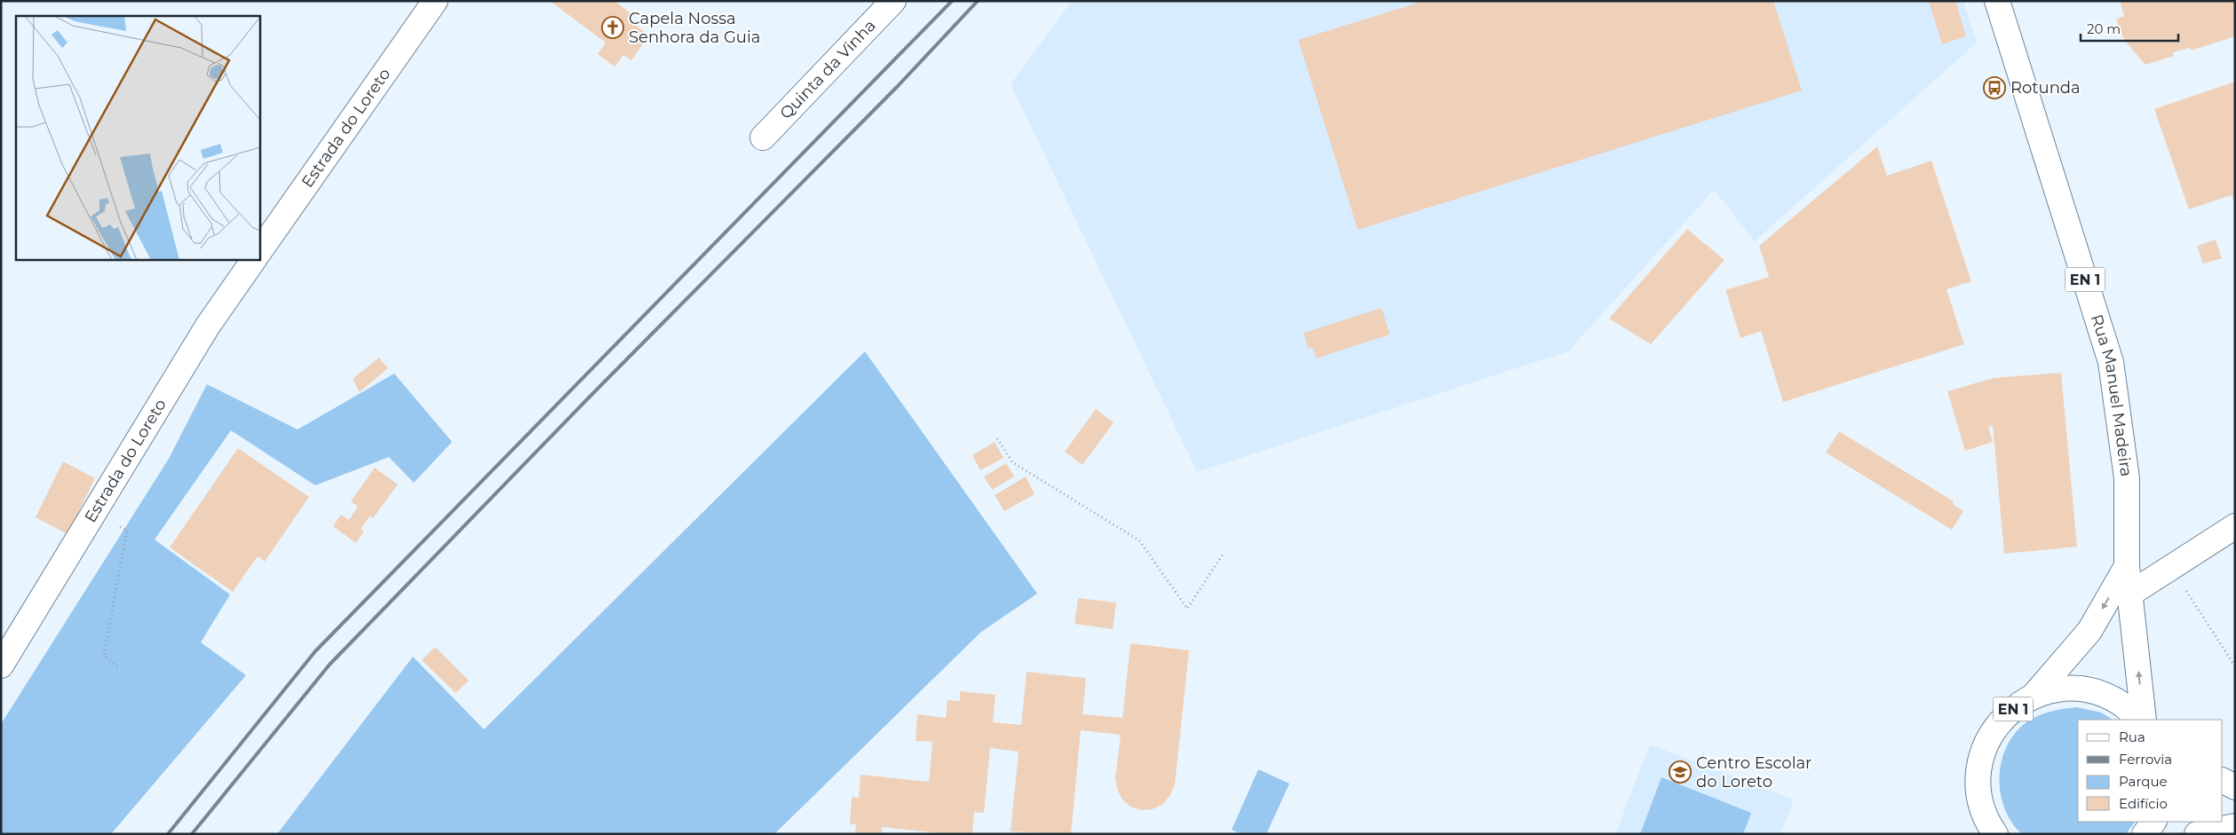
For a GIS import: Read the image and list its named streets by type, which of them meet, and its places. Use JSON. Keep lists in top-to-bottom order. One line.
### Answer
{"streets":{"main road":["Quinta da Vinha","Estrada do Loreto","EN 1","Rua Manuel Madeira"]},"crossings":[["EN 1","Rua Manuel Madeira"]],"places":{"church":["Capela Nossa Senhora da Guia"],"bus stop":["Rotunda"],"school or university":["Centro Escolar do Loreto"]},"legend":["Rua","Ferrovia","Parque","Edifício"],"scale_bar":"20 m"}
